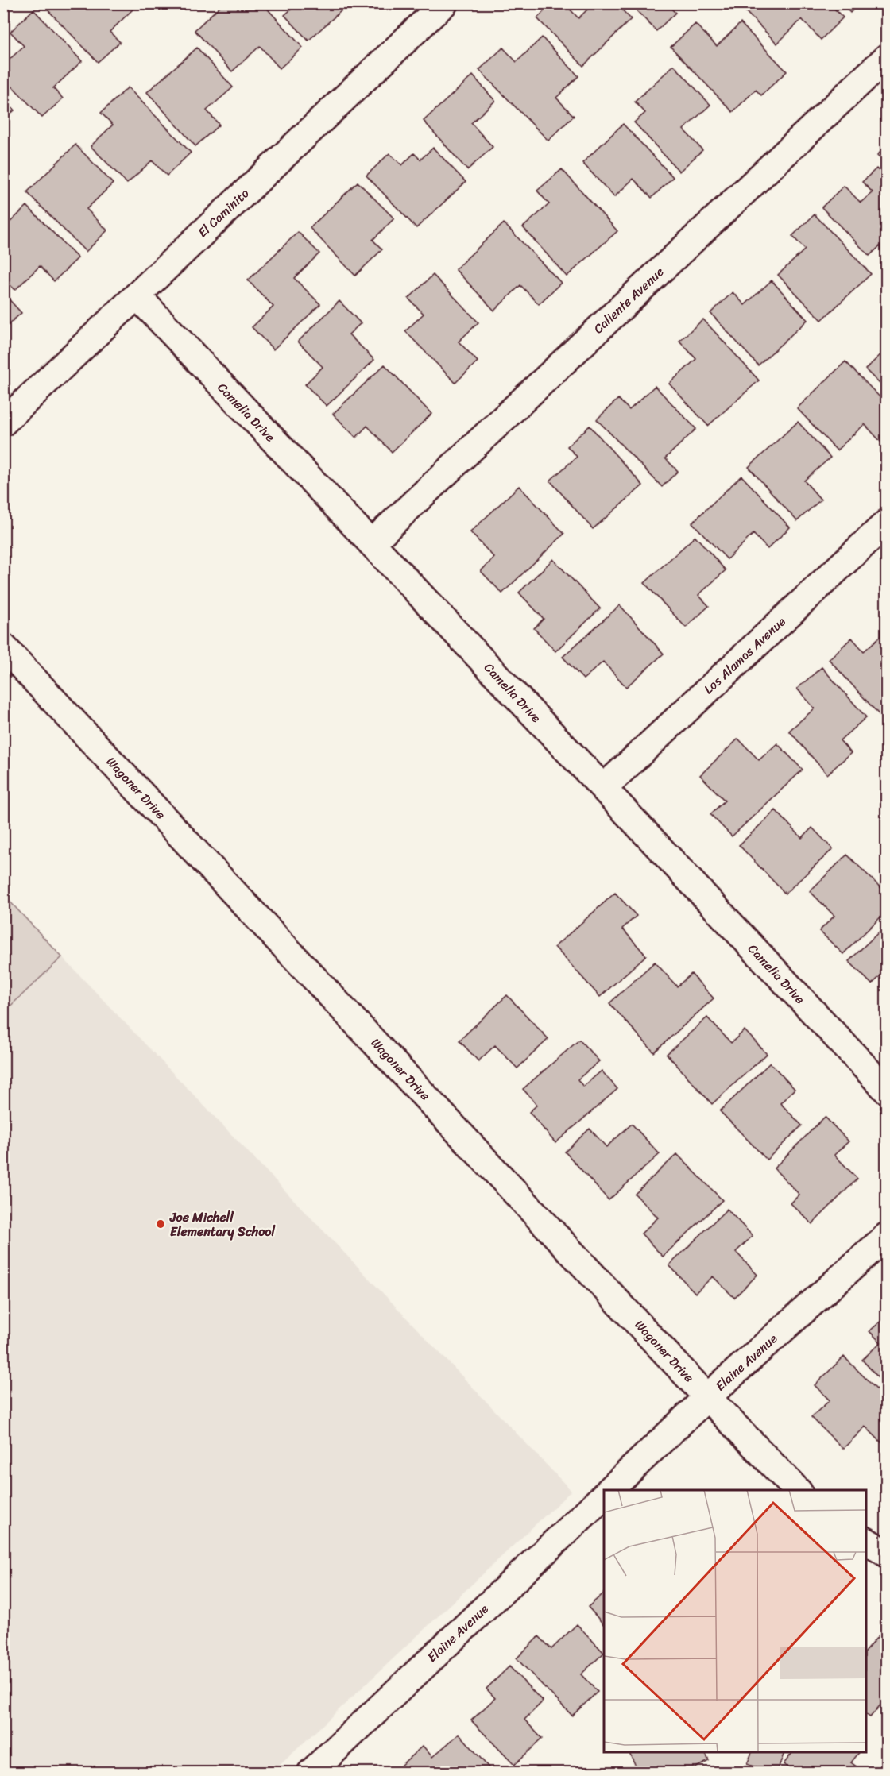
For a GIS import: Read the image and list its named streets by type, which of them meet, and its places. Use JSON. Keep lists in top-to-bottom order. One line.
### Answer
{"streets":{"street":["El Caminito","Caliente Avenue","Camelia Drive","Los Alamos Avenue","Wagoner Drive","Elaine Avenue"]},"crossings":[["El Caminito","Camelia Drive"],["Caliente Avenue","Camelia Drive"],["Camelia Drive","Los Alamos Avenue"],["Wagoner Drive","Elaine Avenue"]],"places":["Joe Michell Elementary School"]}
